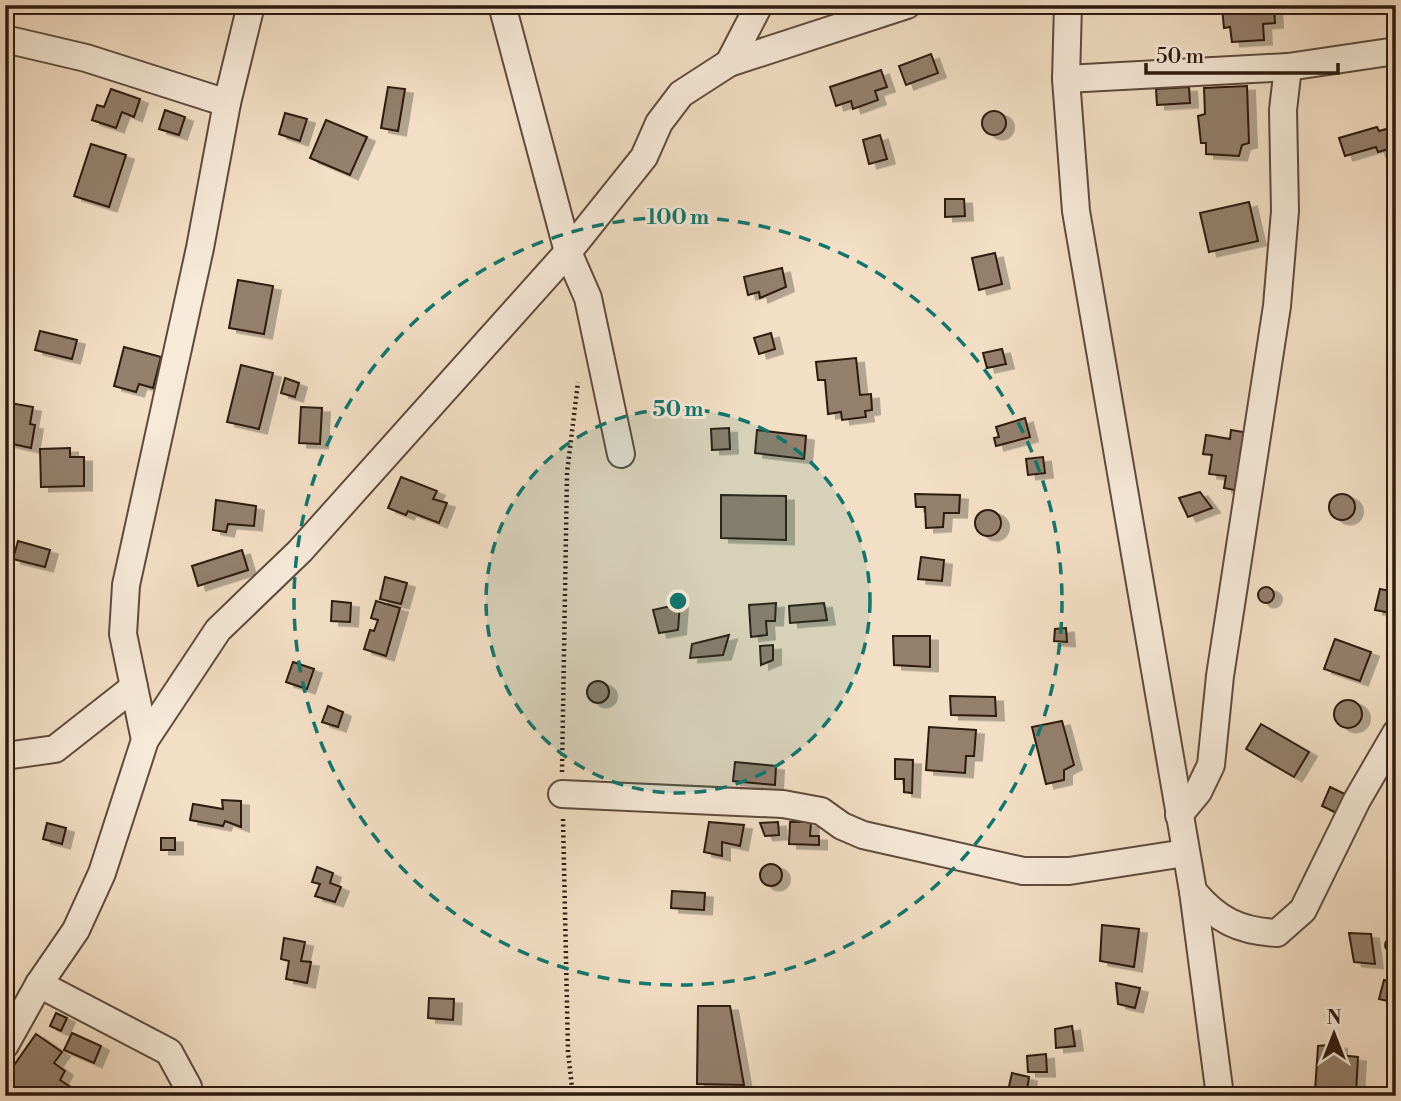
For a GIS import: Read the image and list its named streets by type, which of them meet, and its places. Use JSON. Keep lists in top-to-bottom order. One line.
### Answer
{"scale_bar":"50 m","north":"top","rings":["100 m","50 m"]}
